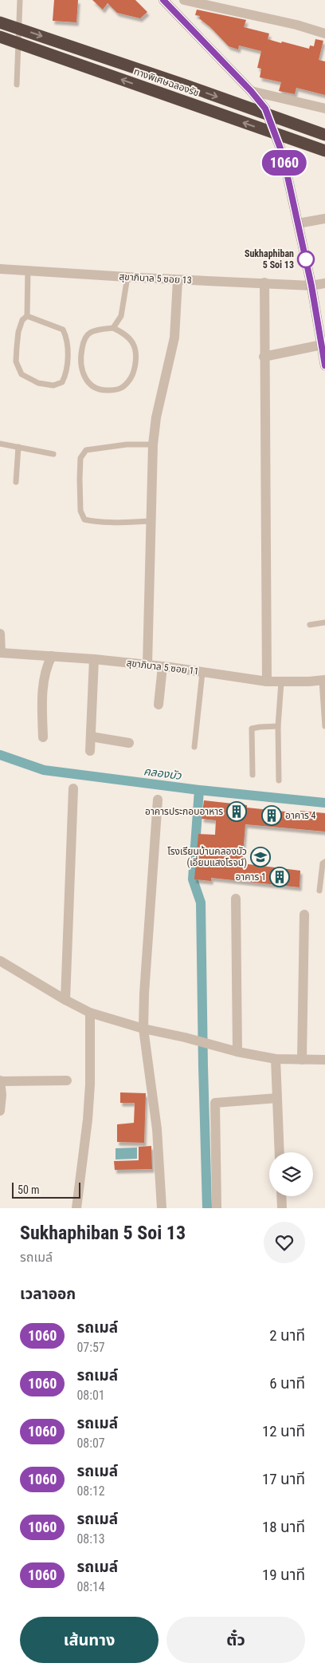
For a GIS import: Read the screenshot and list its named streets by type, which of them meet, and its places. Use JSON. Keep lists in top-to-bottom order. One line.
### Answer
{"streets":{"highway":["ทางพิเศษฉลองรัช"],"street":["สุขาภิบาล 5 ซอย 13","สุขาภิบาล 5 ซอย 11"]},"water":["คลองบัว"],"places":{"other":["Sukhaphiban 5 Soi 13"],"building":["อาคารประกอบอาหาร","อาคาร 4","อาคาร 1"],"school or university":["โรงเรียนบ้านคลองบัว (เอี่ยมแสงโรจน์)"]},"lines":["bus line 1060"],"scale_bar":"50 m","page":{"on_map":"1060","scale":"50 m","heading":[["Sukhaphiban 5 Soi 13","รถเมล์"],"เวลาออก"],"list":[{"mark":"1060","name":"รถเมล์","note":"07:57","value":"2 นาที"},{"mark":"1060","name":"รถเมล์","note":"08:01","value":"6 นาที"},{"mark":"1060","name":"รถเมล์","note":"08:07","value":"12 นาที"},{"mark":"1060","name":"รถเมล์","note":"08:12","value":"17 นาที"},{"mark":"1060","name":"รถเมล์","note":"08:13","value":"18 นาที"},{"mark":"1060","name":"รถเมล์","note":"08:14","value":"19 นาที"}],"buttons":["เส้นทาง","ตั๋ว"]}}
